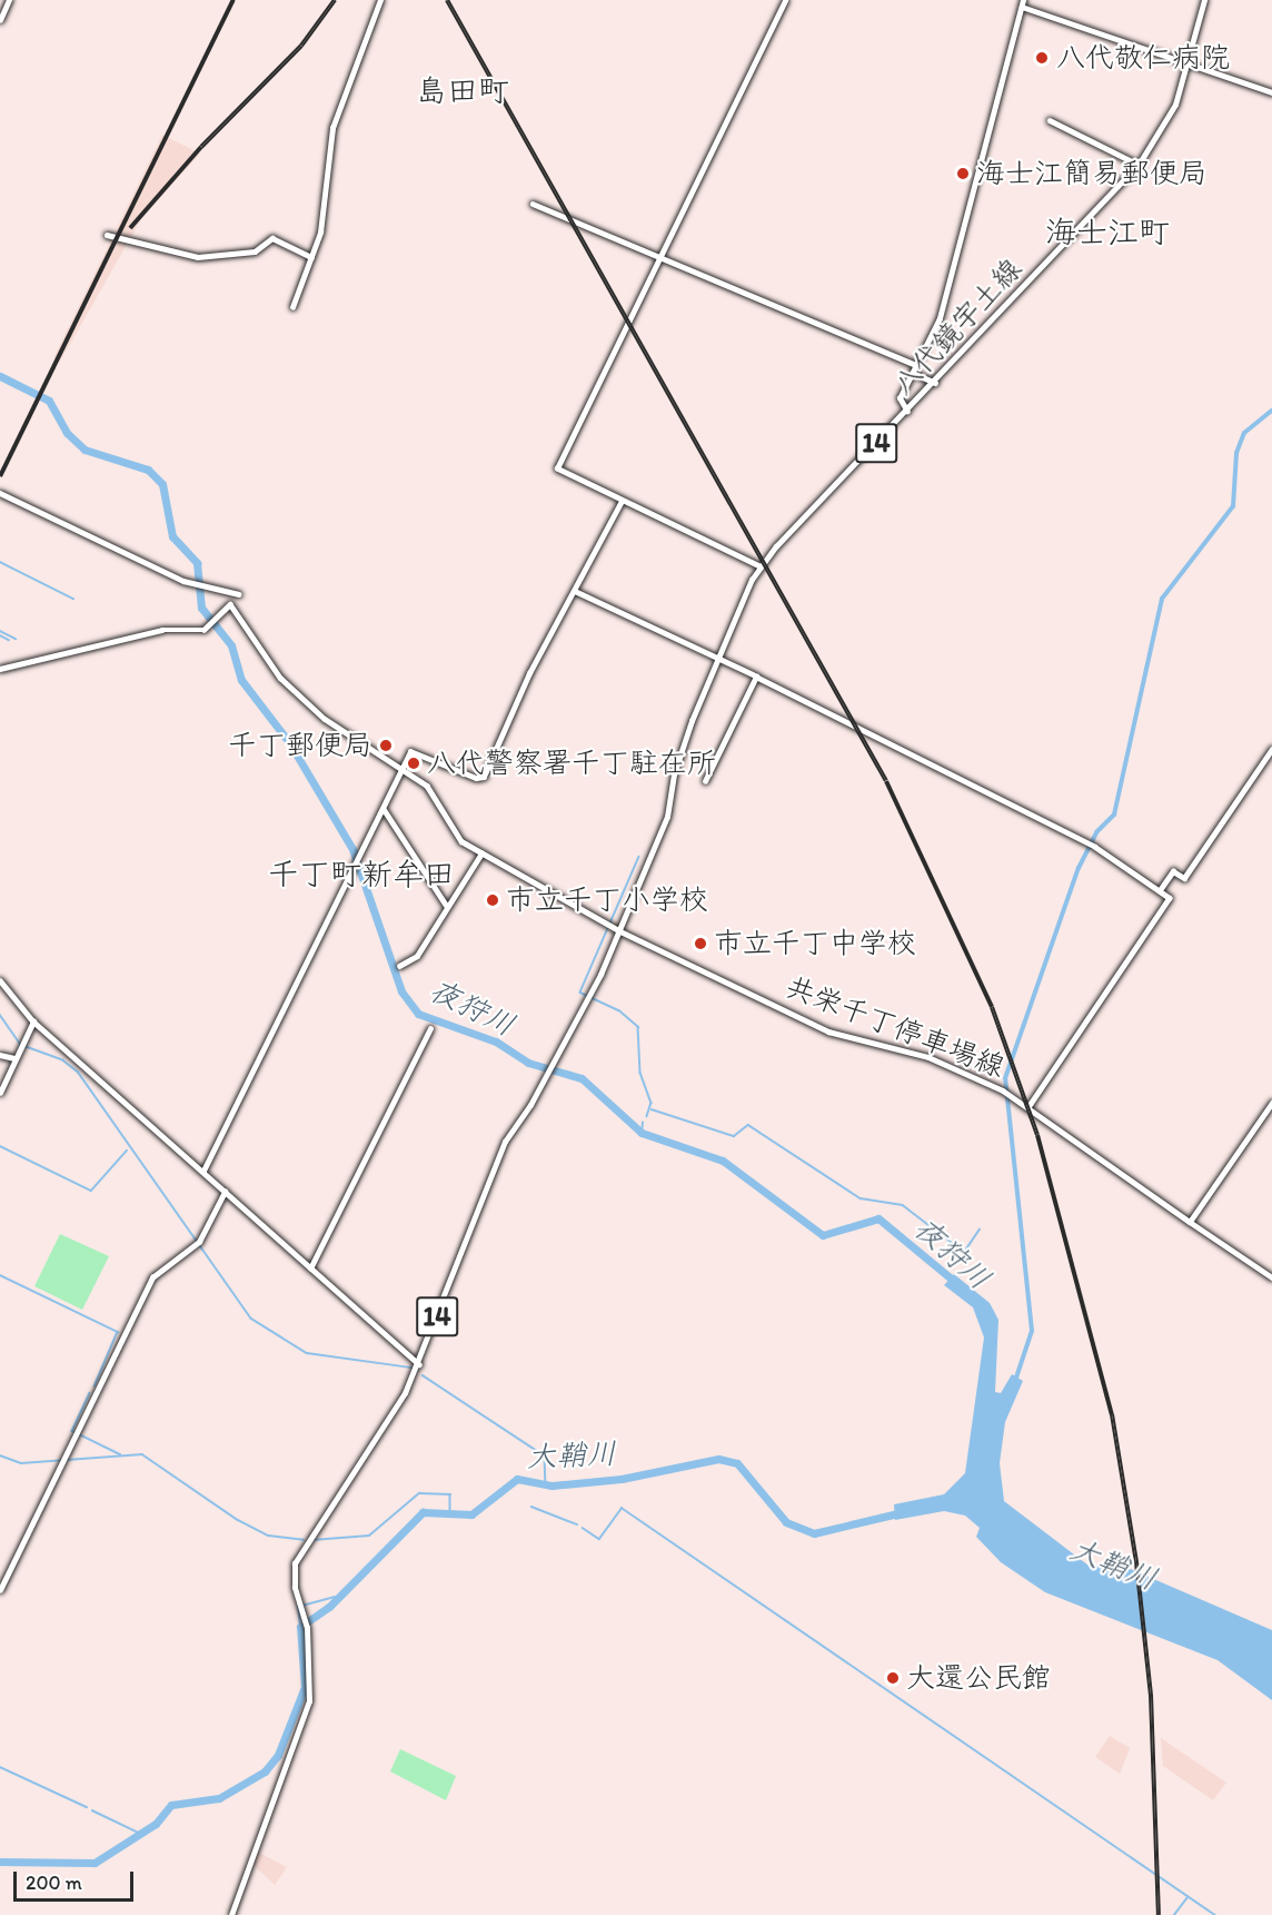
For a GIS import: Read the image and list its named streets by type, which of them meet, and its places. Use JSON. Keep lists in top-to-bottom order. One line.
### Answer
{"streets":{"street":["八代鏡宇土線","14","共栄千丁停車場線"]},"crossings":[["八代鏡宇土線","14"],["八代鏡宇土線","共栄千丁停車場線"],["14","共栄千丁停車場線"]],"districts":["島田町","海士江町","千丁町新牟田"],"water":["夜狩川","大鞘川"],"places":["八代敬仁病院","海士江簡易郵便局","千丁郵便局","八代警察署千丁駐在所","市立千丁小学校","市立千丁中学校","大還公民館"],"scale_bar":"200 m"}
